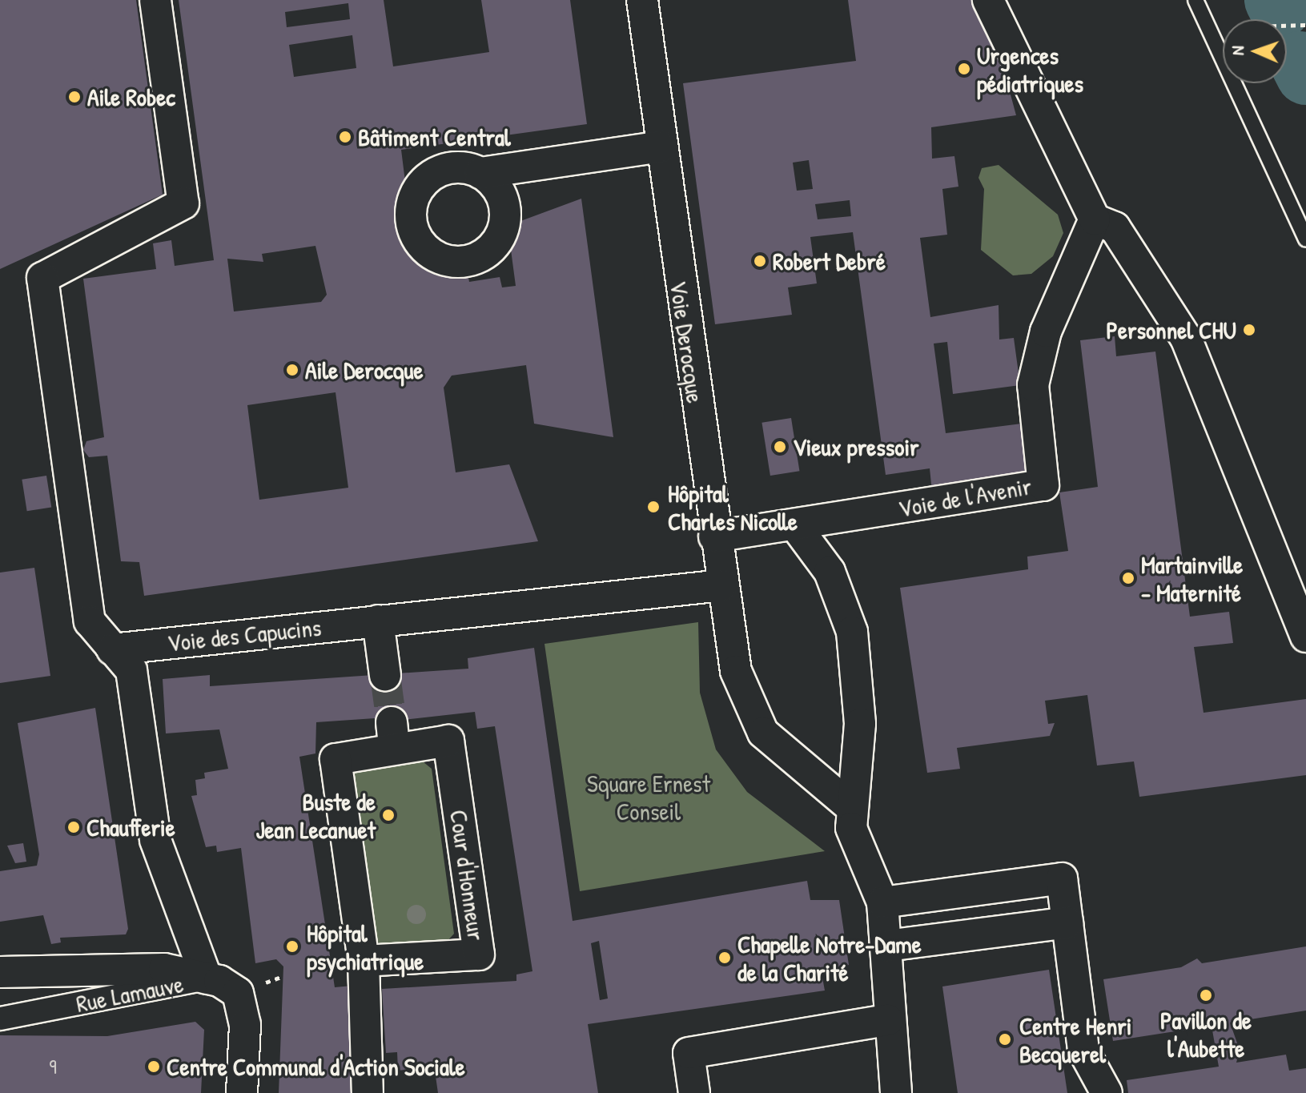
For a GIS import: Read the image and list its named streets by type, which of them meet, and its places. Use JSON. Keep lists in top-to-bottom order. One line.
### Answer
{"streets":{"street":["Voie Derocque","Voie de l'Avenir","Voie des Capucins","Cour d'Honneur","Rue Lamauve"]},"crossings":[["Voie Derocque","Voie de l'Avenir"],["Voie Derocque","Voie des Capucins"]],"parks":["Square Ernest Conseil"],"places":["Urgences pédiatriques","Aile Robec","Bâtiment Central","Robert Debré","Personnel CHU","Aile Derocque","Vieux pressoir","Hôpital Charles Nicolle","Martainville - Maternité","Buste de Jean Lecanuet","Chaufferie","Hôpital psychiatrique","Chapelle Notre-Dame de la Charité","Pavillon de l'Aubette","Centre Henri Becquerel","Centre Communal d'Action Sociale"],"house_numbers":["9"],"north":"left"}
